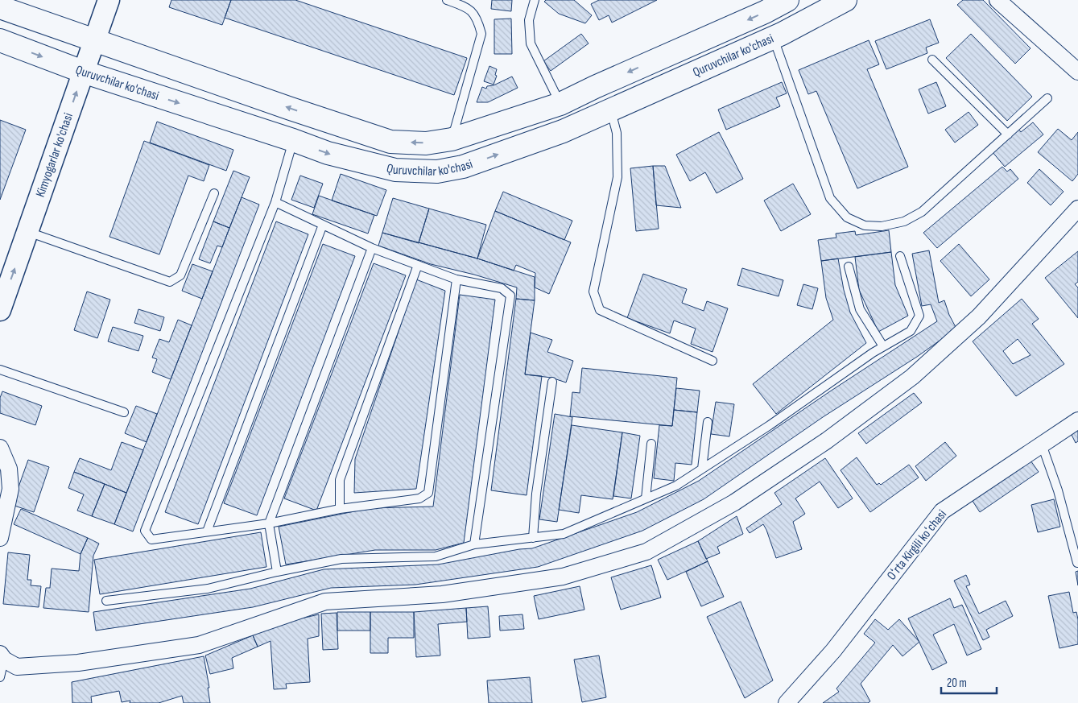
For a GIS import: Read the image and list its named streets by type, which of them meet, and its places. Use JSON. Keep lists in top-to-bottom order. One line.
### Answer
{"streets":{"main road":["Quruvchilar ko'chasi"],"street":["Kimyogarlar ko'chasi","Oʻrta Kirgili koʻchasi"]},"crossings":[["Quruvchilar ko'chasi","Kimyogarlar ko'chasi"]],"one_way":["Kimyogarlar ko'chasi"],"scale_bar":"20 m"}
